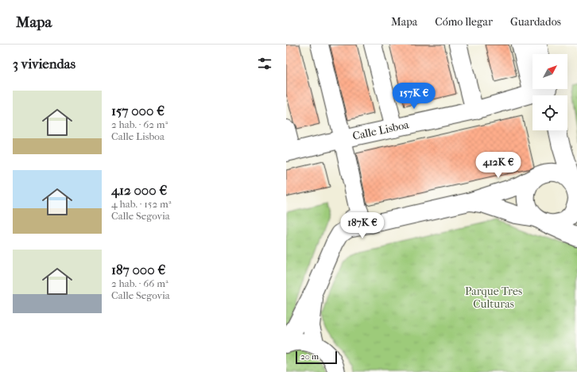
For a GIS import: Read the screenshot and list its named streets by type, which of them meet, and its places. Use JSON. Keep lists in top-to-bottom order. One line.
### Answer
{"streets":{"street":["Calle Lisboa"]},"parks":["Parque Tres Culturas"],"scale_bar":"20 m","north":"top right","page":{"header":"Mapa","nav":["Mapa","Cómo llegar","Guardados"],"heading":"3 viviendas","list":[{"name":"157 000 €","note":"2 hab. · 62 m² · Calle Lisboa"},{"name":"412 000 €","note":"4 hab. · 152 m² · Calle Segovia"},{"name":"187 000 €","note":"2 hab. · 66 m² · Calle Segovia"}],"price":["157K €","412K €","187K €"],"scale":"20 m"}}
